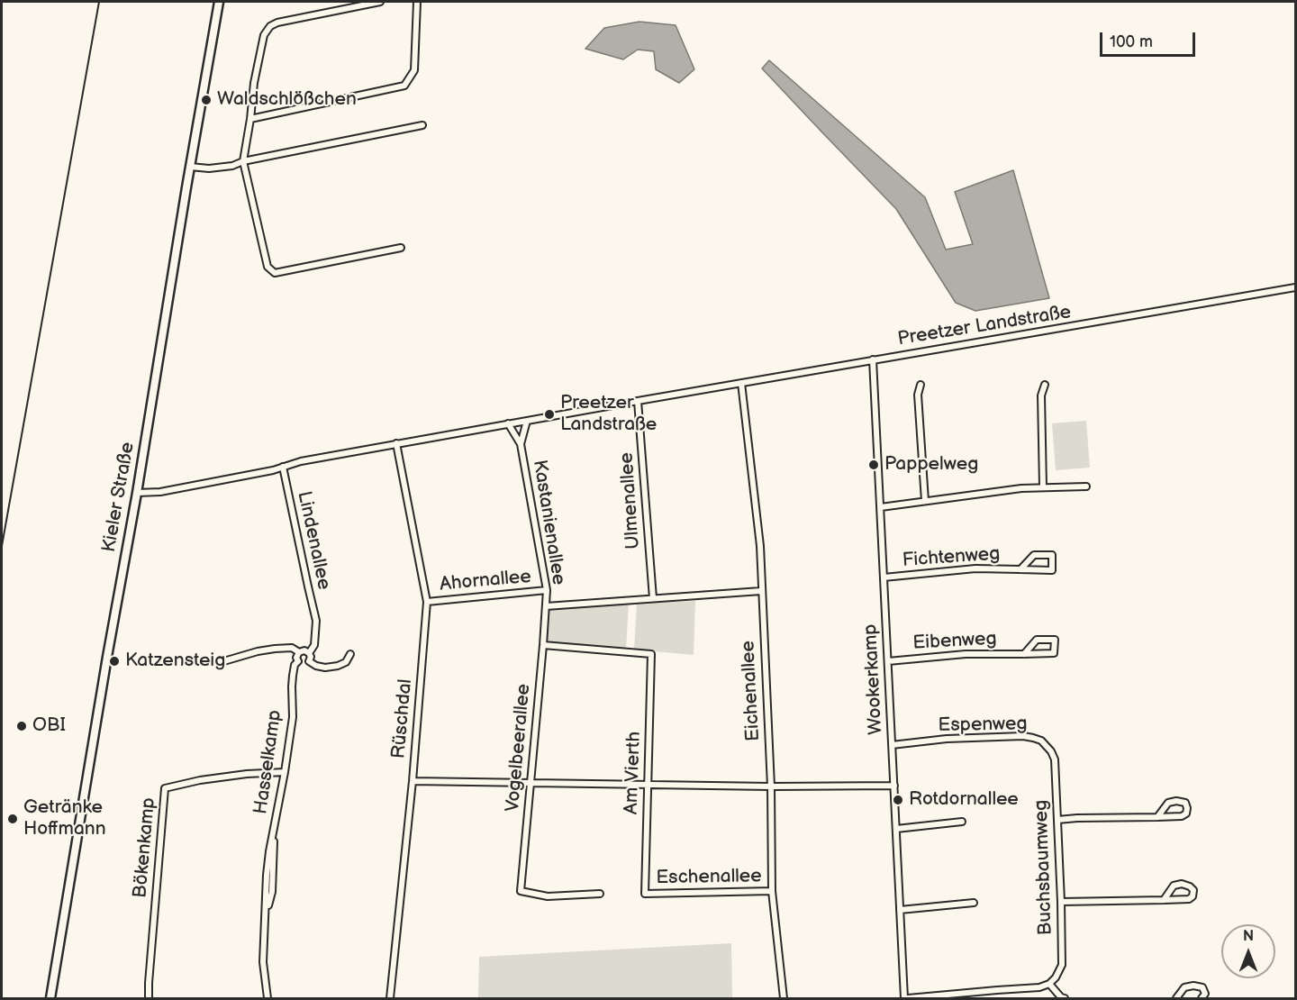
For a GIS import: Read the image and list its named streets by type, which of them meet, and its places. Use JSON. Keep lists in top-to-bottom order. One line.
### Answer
{"streets":{"main road":["Kieler Straße"],"street":["Preetzer Landstraße","Ulmenallee","Kastanienallee","Lindenallee","Fichtenweg","Ahornallee","Eibenweg","Wookerkamp","Eichenallee","Rüschdal","Espenweg","Vogelbeerallee","Hasselkamp","Am Vierth","Bökenkamp","Buchsbaumweg","Eschenallee"]},"crossings":[["Preetzer Landstraße","Kieler Straße"],["Preetzer Landstraße","Ulmenallee"],["Preetzer Landstraße","Kastanienallee"],["Preetzer Landstraße","Lindenallee"],["Preetzer Landstraße","Wookerkamp"],["Preetzer Landstraße","Eichenallee"],["Preetzer Landstraße","Rüschdal"],["Kastanienallee","Ahornallee"],["Kastanienallee","Vogelbeerallee"],["Lindenallee","Hasselkamp"],["Fichtenweg","Wookerkamp"],["Ahornallee","Rüschdal"],["Eibenweg","Wookerkamp"],["Wookerkamp","Espenweg"],["Eichenallee","Eschenallee"],["Espenweg","Buchsbaumweg"],["Vogelbeerallee","Am Vierth"],["Hasselkamp","Bökenkamp"],["Am Vierth","Eschenallee"]],"places":["Waldschlößchen","Preetzer Landstraße","Pappelweg","Katzensteig","OBI","Rotdornallee","Getränke Hoffmann"],"scale_bar":"100 m","north":"top"}
